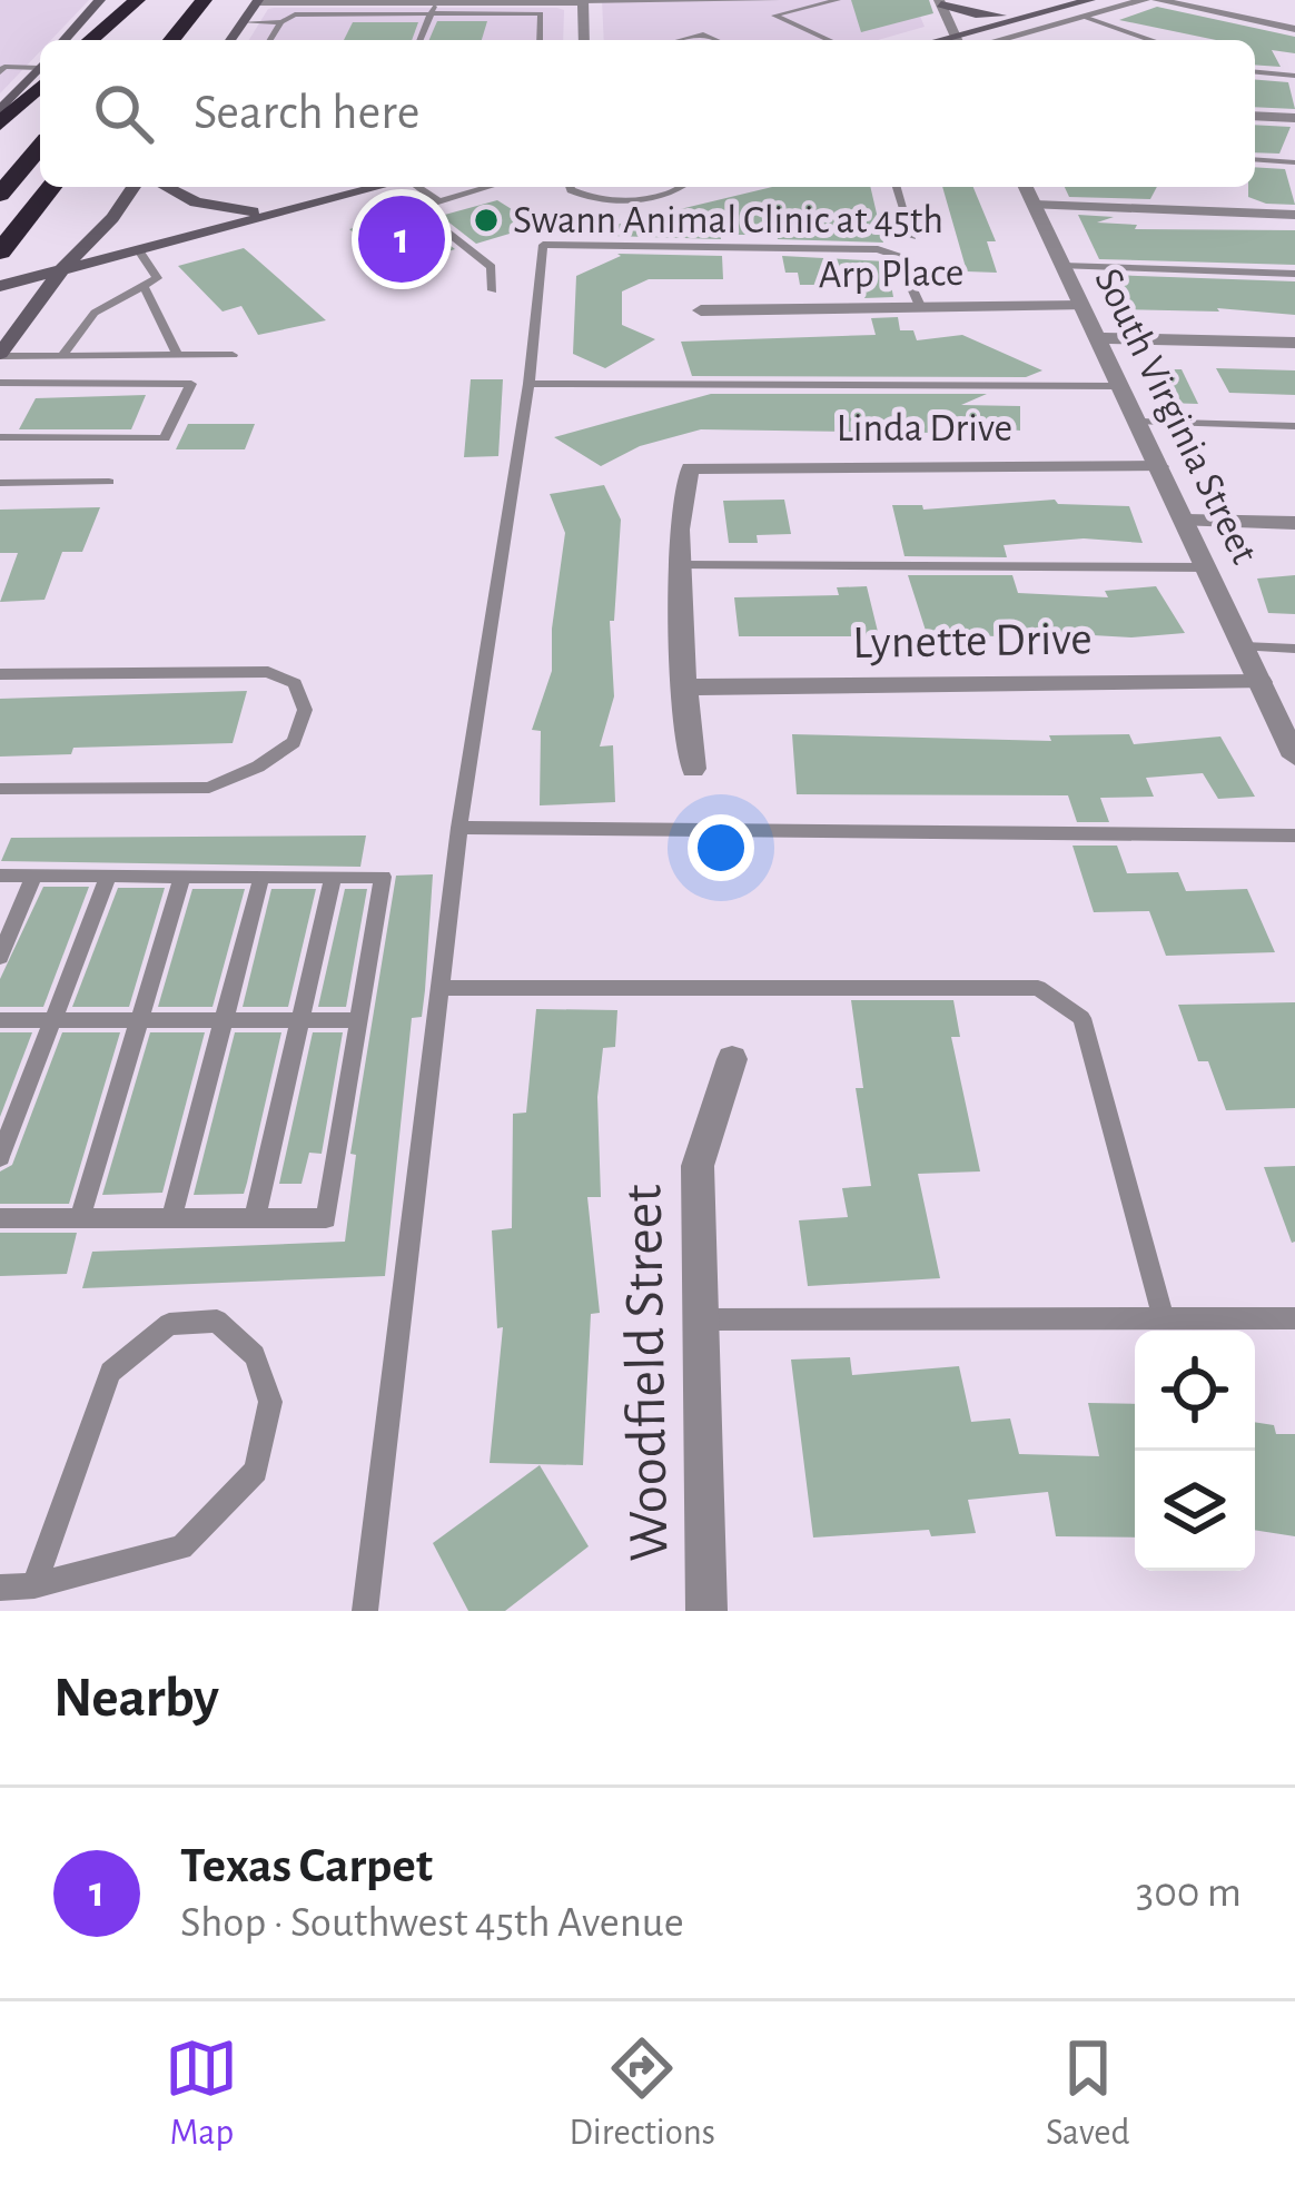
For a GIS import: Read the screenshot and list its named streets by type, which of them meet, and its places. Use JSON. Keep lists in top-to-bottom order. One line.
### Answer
{"streets":{"street":["Arp Place","South Virginia Street","Linda Drive","Lynette Drive","Woodfield Street"]},"crossings":[["Arp Place","South Virginia Street"],["South Virginia Street","Linda Drive"],["South Virginia Street","Lynette Drive"]],"places":["Swann Animal Clinic at 45th"],"page":{"search":"Search here","pins":"1","heading":"Nearby","list":[{"mark":"1","name":"Texas Carpet","note":"Shop · Southwest 45th Avenue","value":"300 m"}],"nav":["Map","Directions","Saved"]}}
